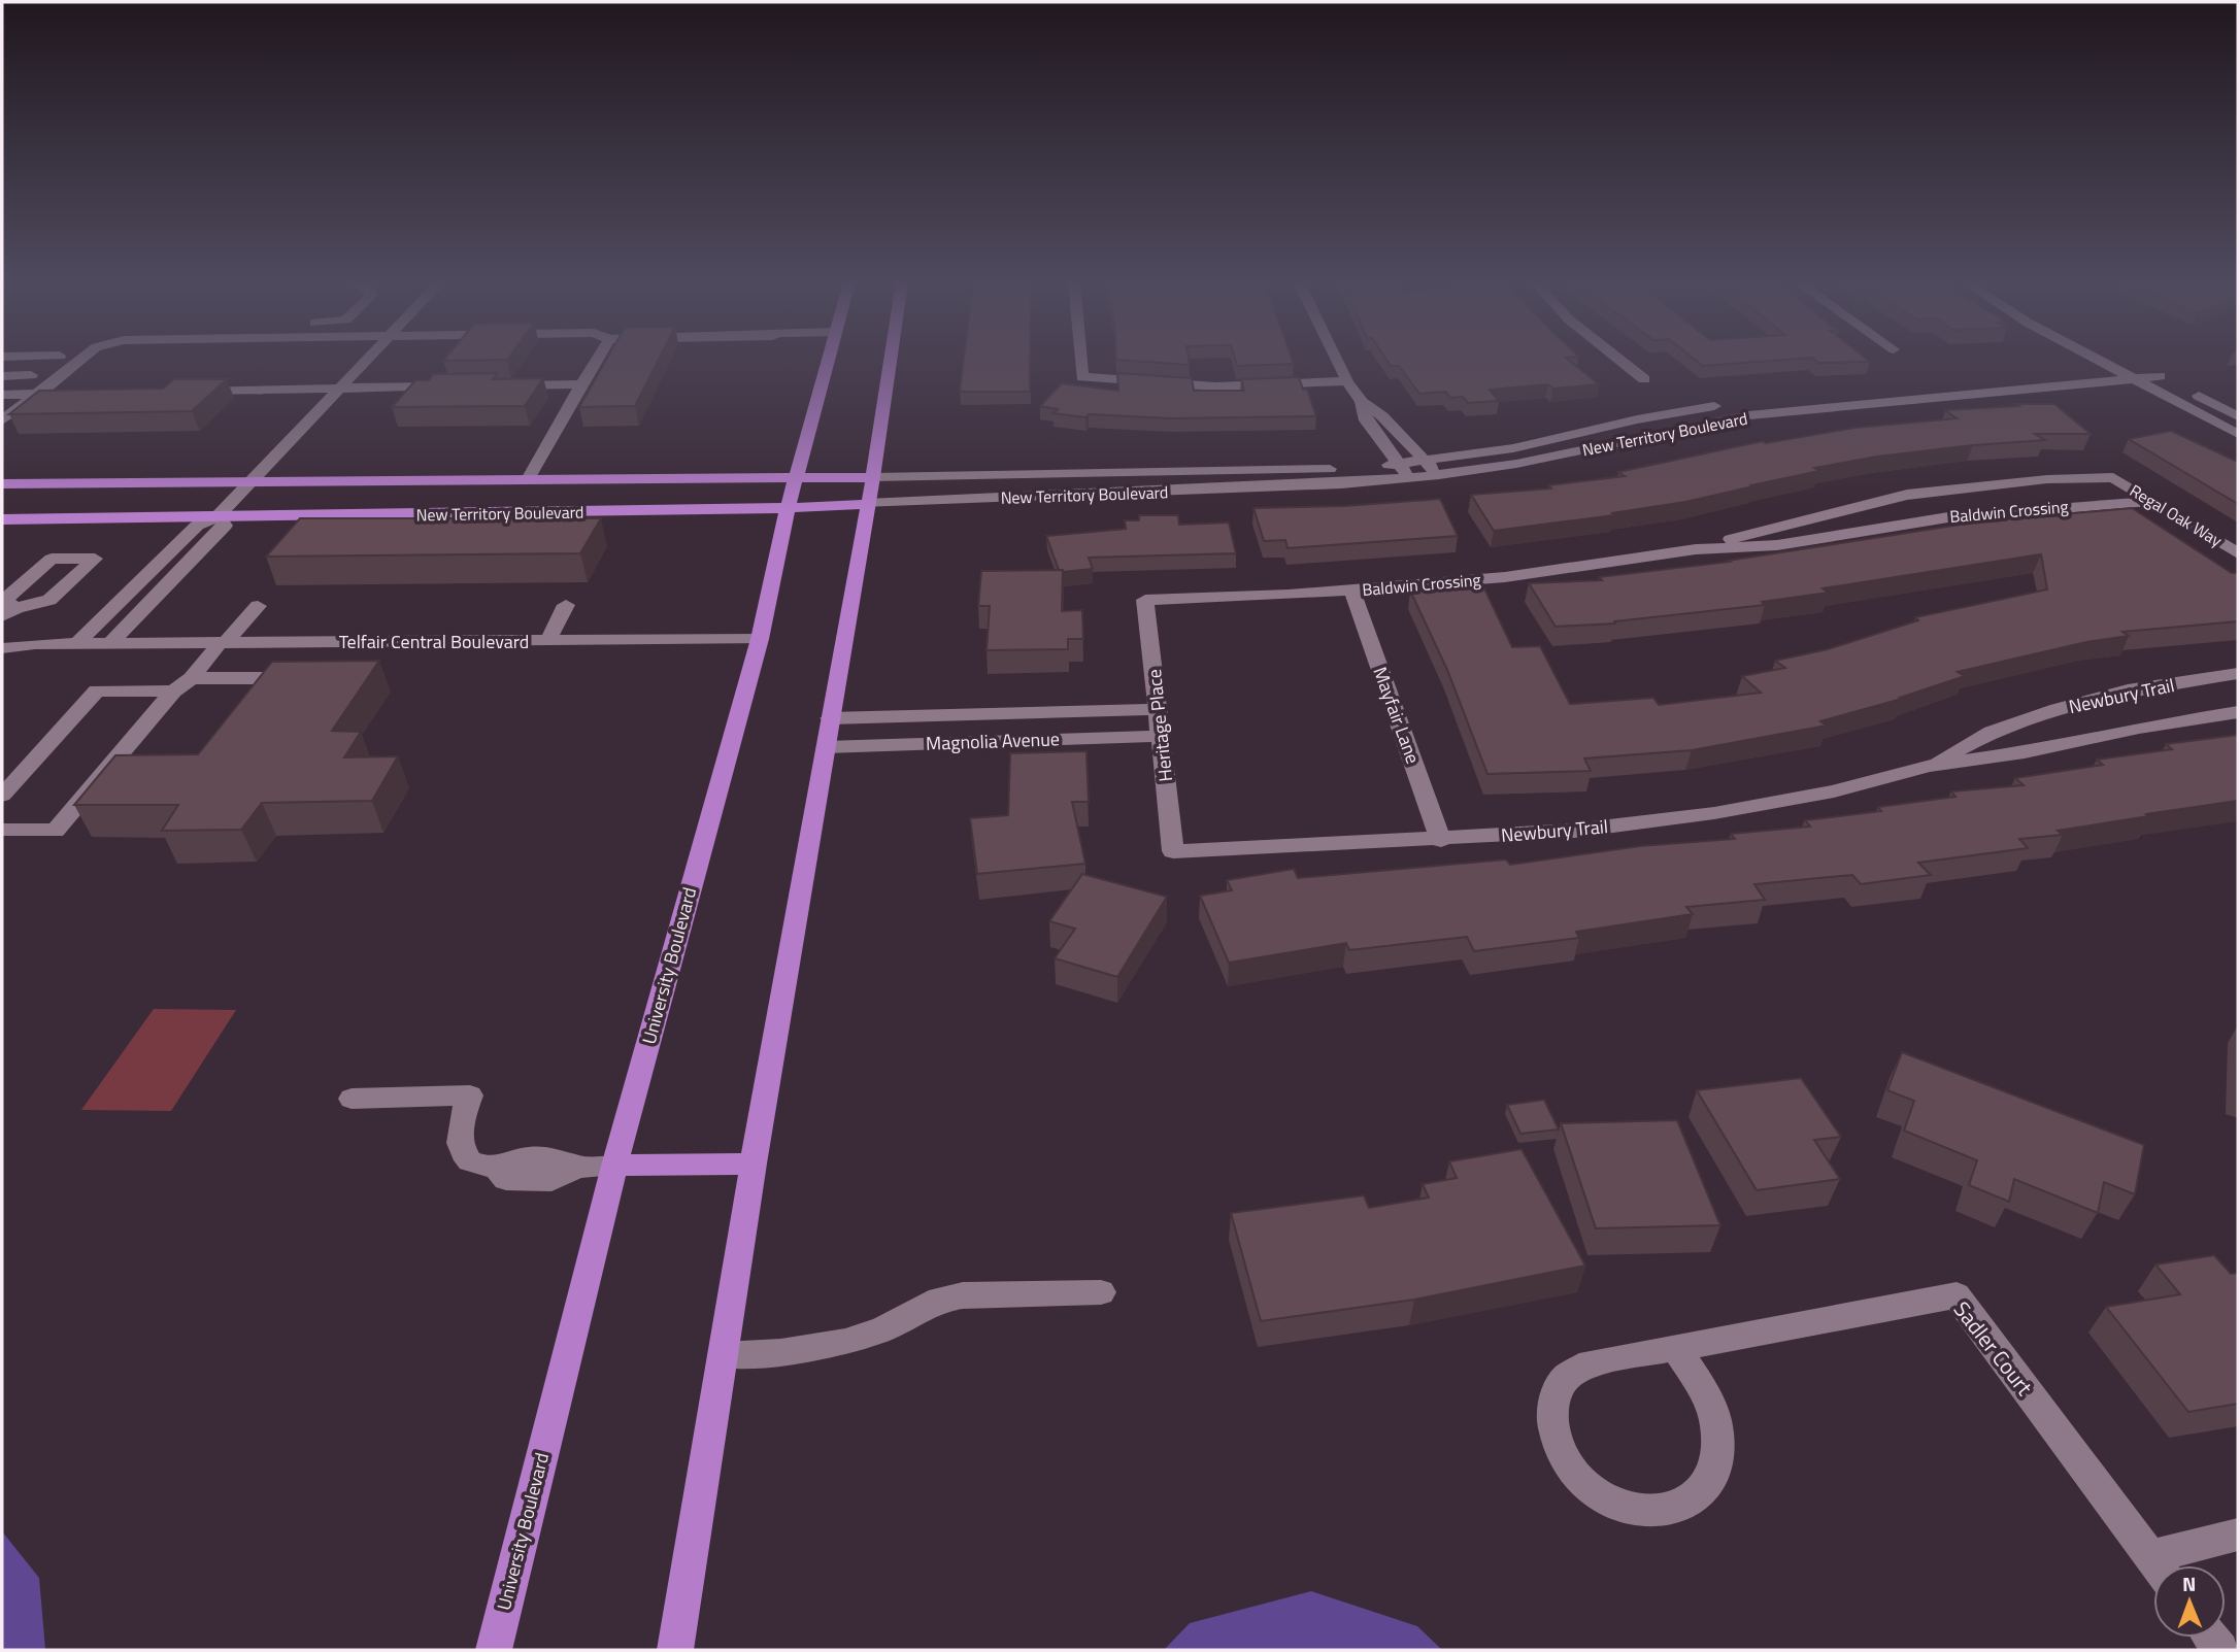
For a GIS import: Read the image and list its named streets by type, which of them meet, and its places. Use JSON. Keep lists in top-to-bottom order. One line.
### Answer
{"streets":{"main road":["New Territory Boulevard","University Boulevard"],"street":["Baldwin Crossing","Regal Oak Way","Telfair Central Boulevard","Newbury Trail","Mayfair Lane","Heritage Place","Magnolia Avenue","Sadler Court"]},"crossings":[["New Territory Boulevard","University Boulevard"],["Baldwin Crossing","Regal Oak Way"],["Baldwin Crossing","Mayfair Lane"],["Baldwin Crossing","Heritage Place"],["Telfair Central Boulevard","University Boulevard"],["Newbury Trail","Mayfair Lane"],["Newbury Trail","Heritage Place"],["Heritage Place","Magnolia Avenue"]],"north":"top"}
